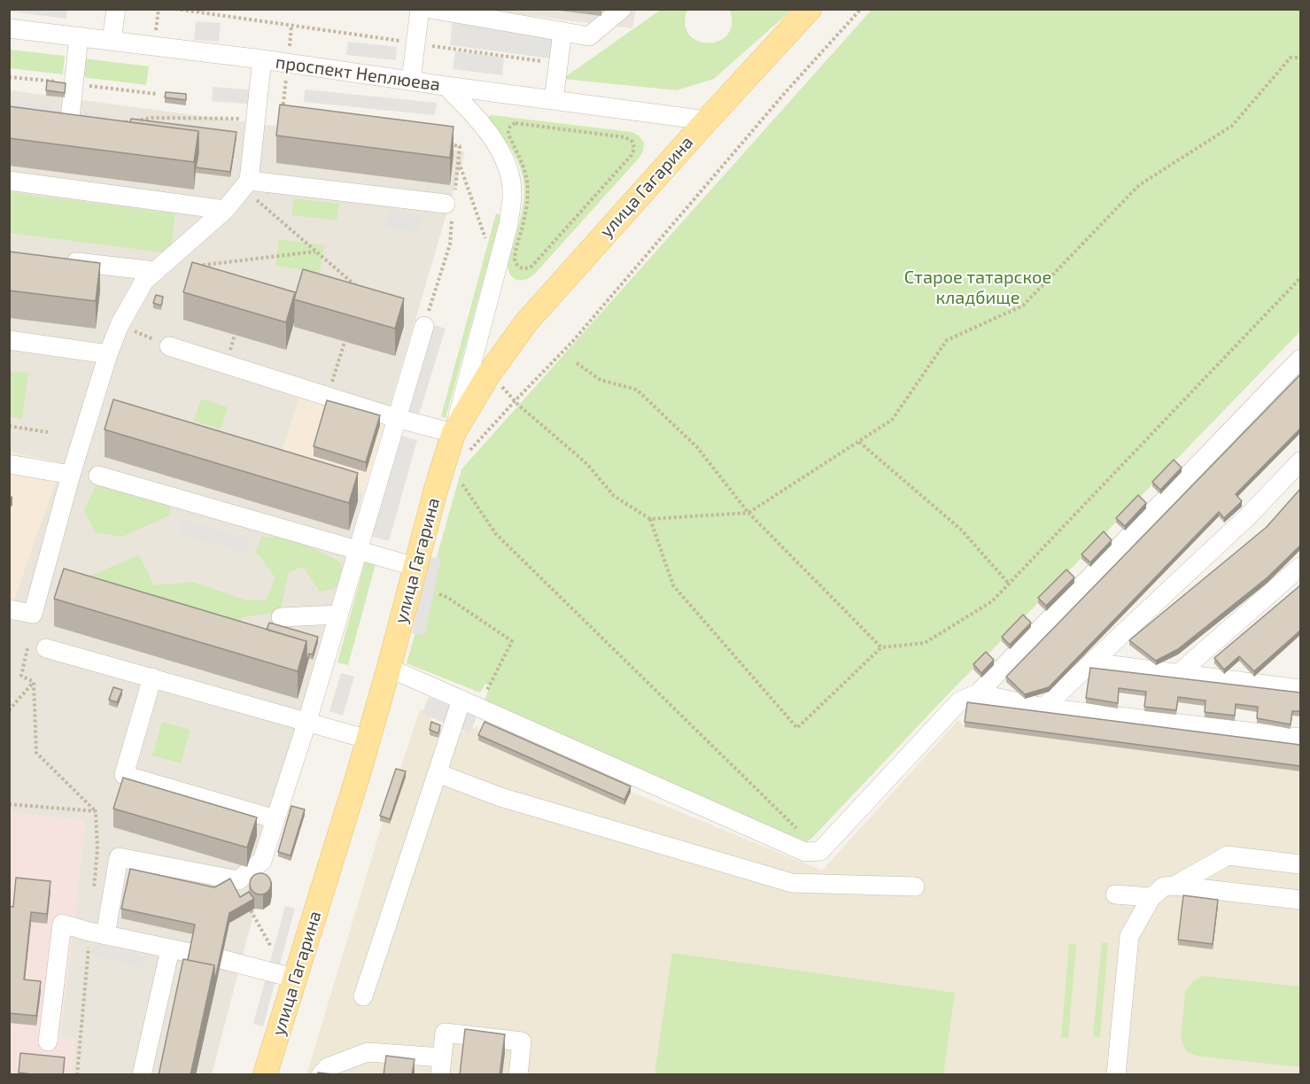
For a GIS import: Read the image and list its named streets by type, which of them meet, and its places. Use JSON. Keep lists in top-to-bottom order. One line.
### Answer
{"streets":{"main road":["улица Гагарина"],"street":["проспект Неплюева"]},"crossings":[["проспект Неплюева","улица Гагарина"]],"parks":["Старое татарское кладбище"]}
